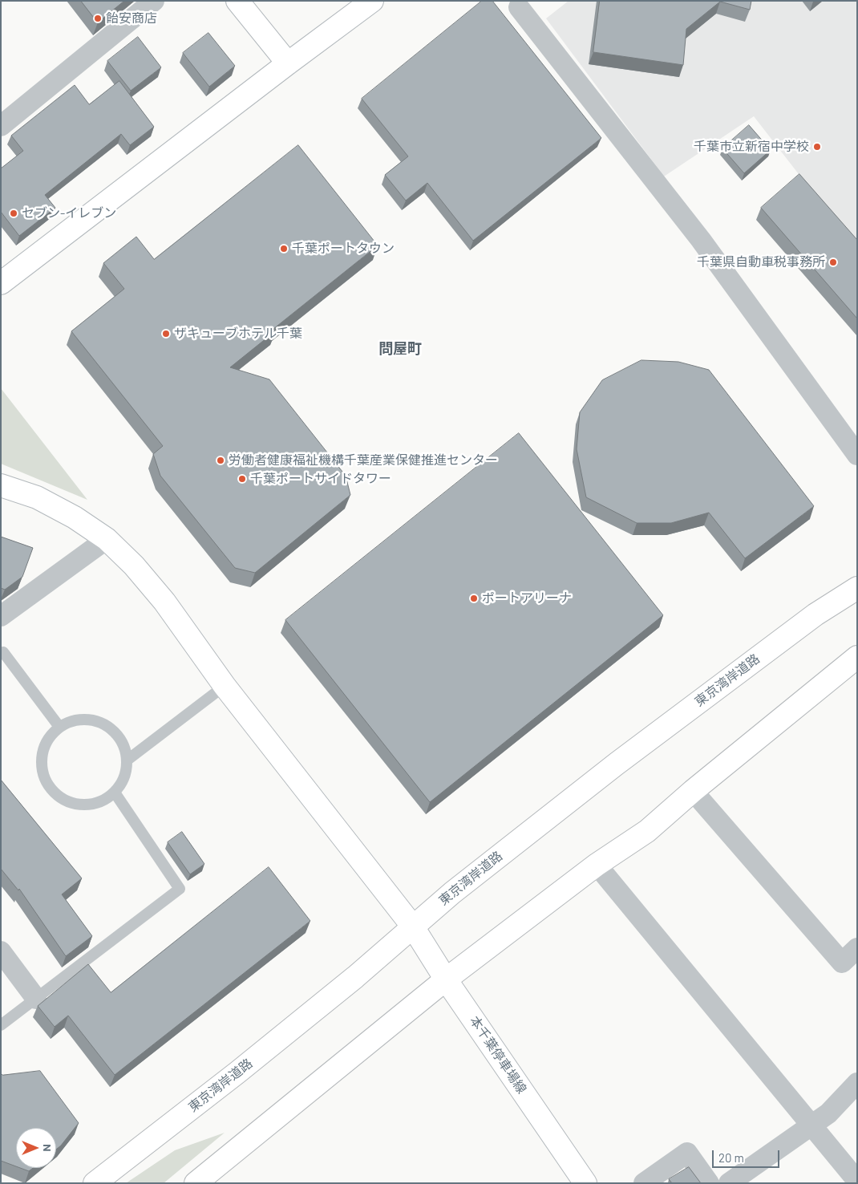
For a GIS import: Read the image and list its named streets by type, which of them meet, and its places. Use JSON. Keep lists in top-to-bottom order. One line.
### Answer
{"streets":{"main road":["東京湾岸道路","本千葉停車場線"]},"crossings":[["東京湾岸道路","本千葉停車場線"]],"districts":["問屋町"],"places":["飴安商店","千葉市立新宿中学校","セブン-イレブン","千葉ポートタウン","千葉県自動車税事務所","ザキューブホテル千葉","労働者健康福祉機構千葉産業保健推進センター","千葉ポートサイドタワー","ポートアリーナ"],"scale_bar":"20 m","north":"right"}
